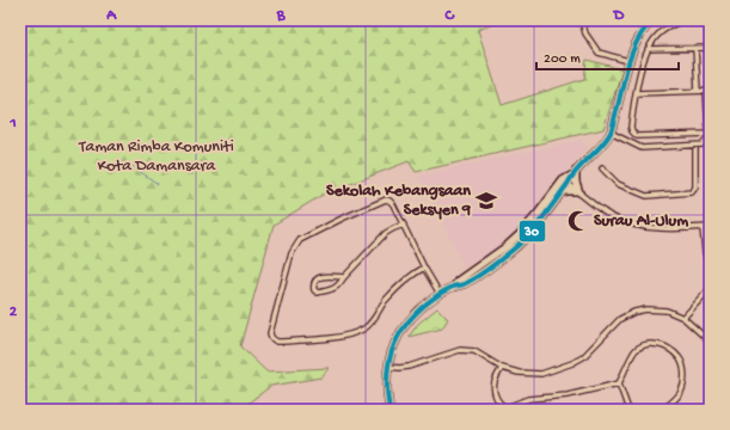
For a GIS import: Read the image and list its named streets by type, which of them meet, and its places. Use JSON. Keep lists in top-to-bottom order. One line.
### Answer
{"parks":["Taman Rimba Komuniti Kota Damansara"],"places":{"school or university":["Sekolah Kebangsaan Seksyen 9"],"mosque":["Surau Al-Ulum"]},"lines":["transit line 30"],"scale_bar":"200 m","grid":{"columns":["A","B","C","D"],"rows":["1","2"]}}
